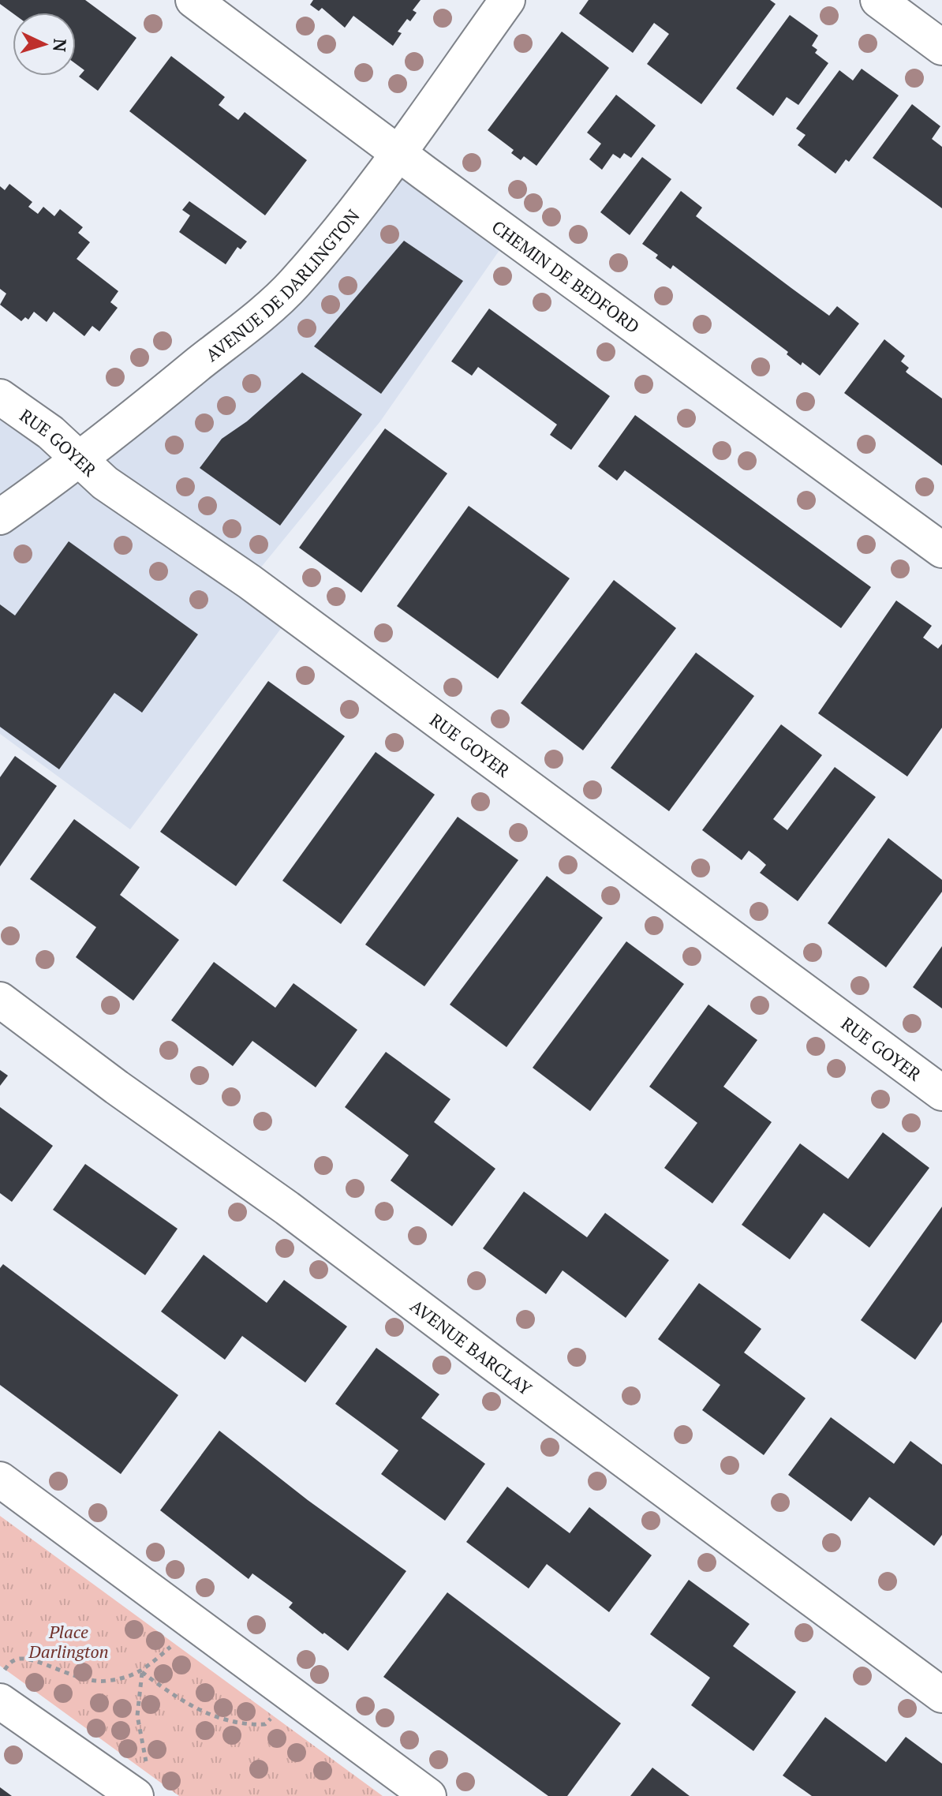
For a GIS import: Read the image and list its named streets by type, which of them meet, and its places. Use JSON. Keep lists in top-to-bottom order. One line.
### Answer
{"streets":{"street":["CHEMIN DE BEDFORD","AVENUE DE DARLINGTON","RUE GOYER","AVENUE BARCLAY"]},"crossings":[["CHEMIN DE BEDFORD","AVENUE DE DARLINGTON"],["AVENUE DE DARLINGTON","RUE GOYER"]],"parks":["Place Darlington"],"north":"right"}
